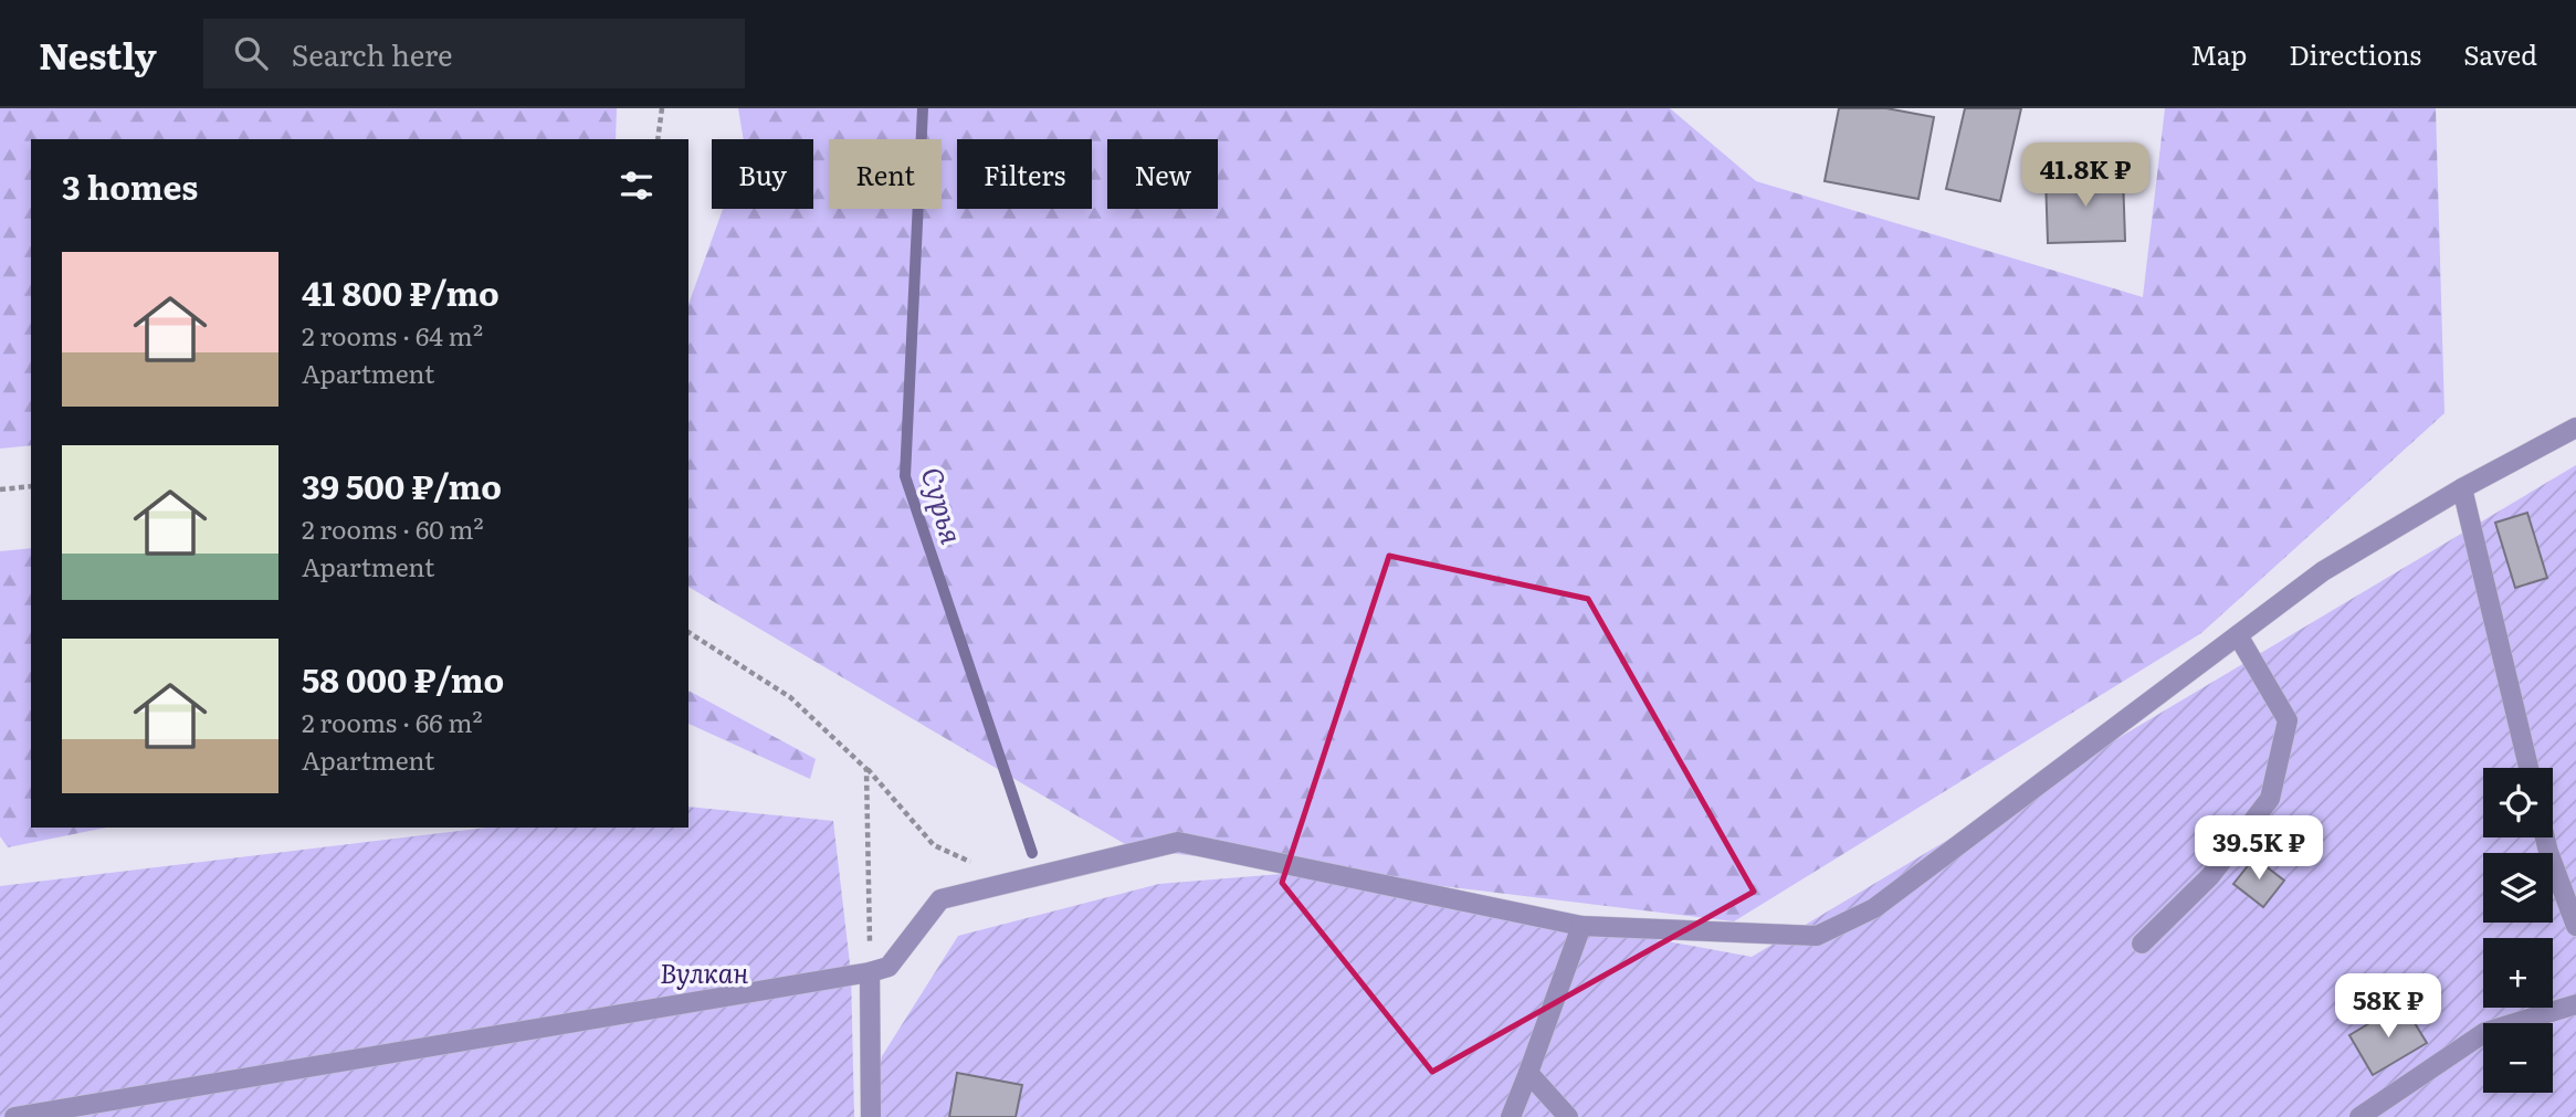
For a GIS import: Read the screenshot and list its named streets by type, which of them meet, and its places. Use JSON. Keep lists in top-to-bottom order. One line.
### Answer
{"water":["Сурья"],"parks":["Вулкан"],"page":{"header":"Nestly","search":"Search here","nav":["Map","Directions","Saved"],"chip":["Buy","Rent","Filters","New"],"heading":"3 homes","price":["41.8K ₽","39.5K ₽","58K ₽"],"list":[{"name":"41 800 ₽/mo","note":"2 rooms · 64 m² · Apartment"},{"name":"39 500 ₽/mo","note":"2 rooms · 60 m² · Apartment"},{"name":"58 000 ₽/mo","note":"2 rooms · 66 m² · Apartment"}],"map_buttons":["+","−"]}}
